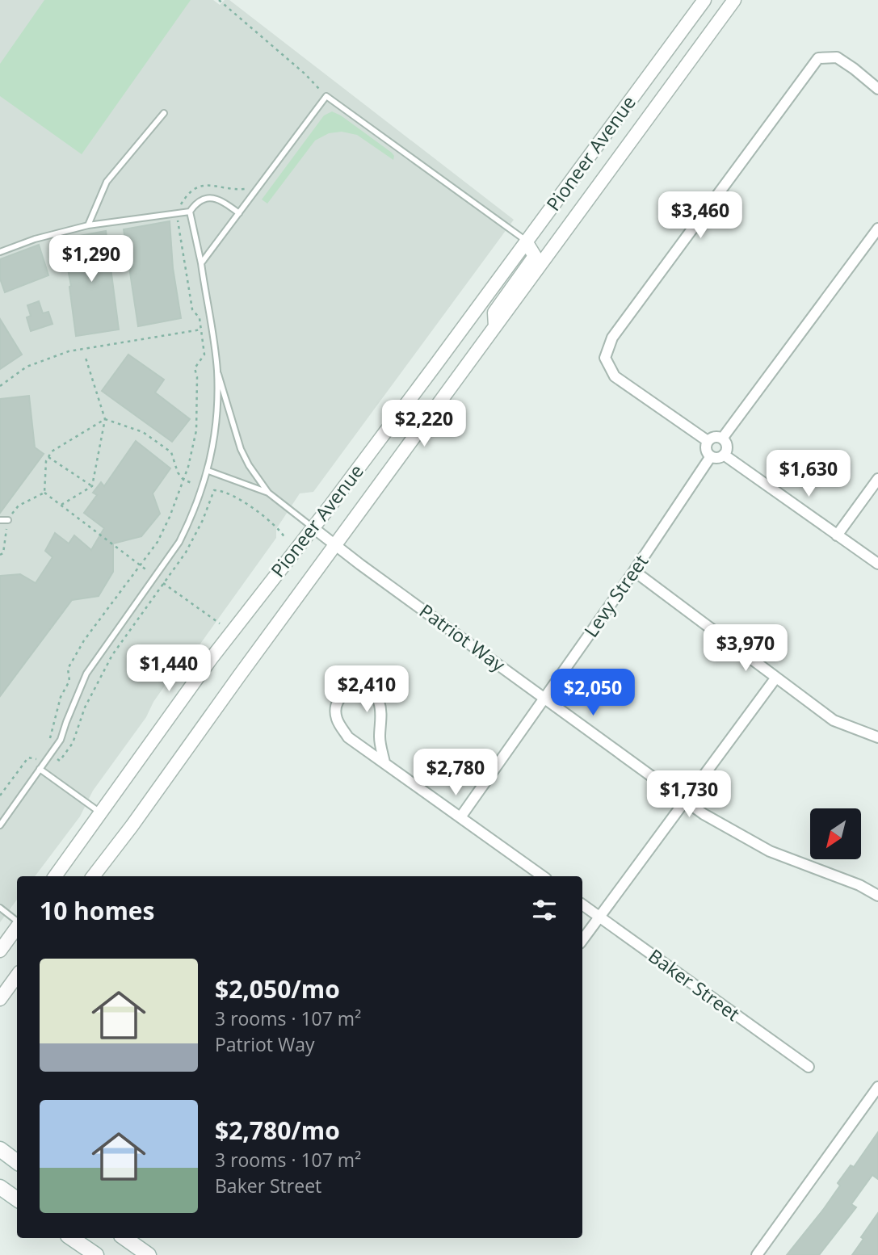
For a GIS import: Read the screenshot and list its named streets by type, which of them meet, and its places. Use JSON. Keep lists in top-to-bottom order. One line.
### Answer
{"streets":{"street":["Pioneer Avenue","Levy Street","Patriot Way","Baker Street"]},"crossings":[["Pioneer Avenue","Patriot Way"],["Levy Street","Patriot Way"]],"north":"bottom left","page":{"price":["$3,460","$1,290","$2,220","$1,630","$3,970","$1,440","$2,410","$2,050","$2,780","$1,730"],"heading":"10 homes","list":[{"name":"$2,050/mo","note":"3 rooms · 107 m² · Patriot Way"},{"name":"$2,780/mo","note":"3 rooms · 107 m² · Baker Street"}]}}
